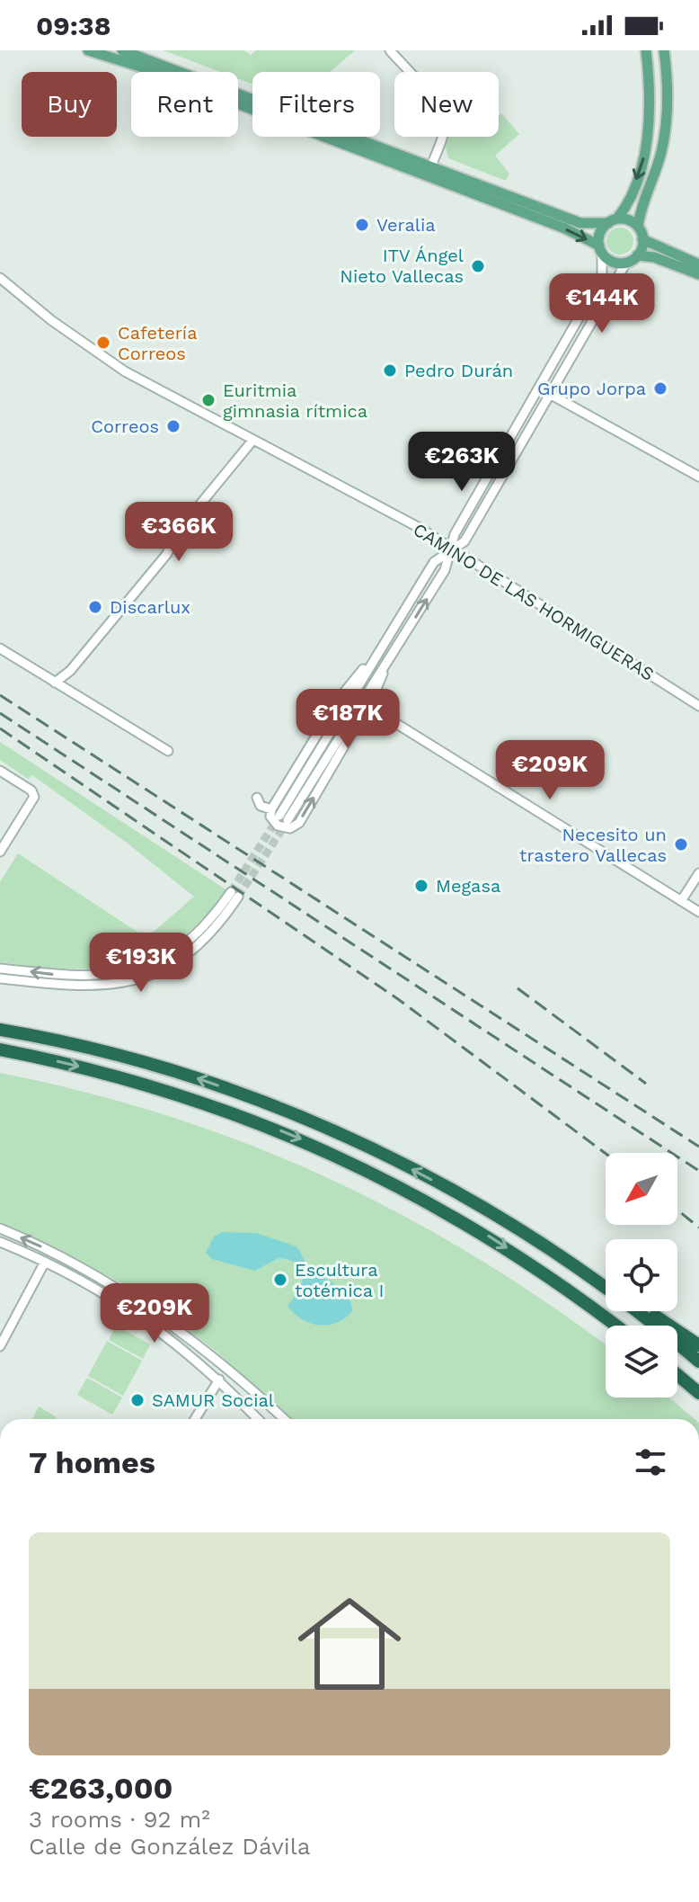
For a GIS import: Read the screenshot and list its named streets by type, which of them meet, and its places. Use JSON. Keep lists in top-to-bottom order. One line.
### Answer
{"streets":{"street":["CAMINO DE LAS HORMIGUERAS"]},"places":["Veralia","ITV Ángel Nieto Vallecas","Cafetería Correos","Pedro Durán","Grupo Jorpa","Euritmia gimnasia rítmica","Correos","Discarlux","Necesito un trastero Vallecas","Megasa","Escultura totémica I","SAMUR Social"],"north":"bottom left","page":{"status":"09:38","chip":["Buy","Rent","Filters","New"],"price":["€144K","€263K","€366K","€187K","€209K","€193K","€209K"],"heading":"7 homes","list":[{"name":"€263,000","note":"3 rooms · 92 m² · Calle de González Dávila"}]}}
